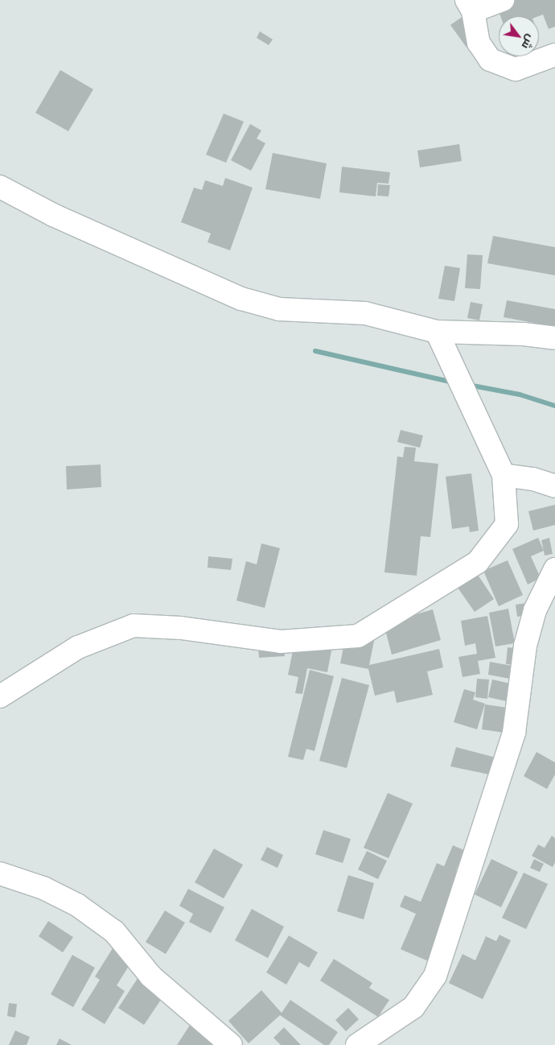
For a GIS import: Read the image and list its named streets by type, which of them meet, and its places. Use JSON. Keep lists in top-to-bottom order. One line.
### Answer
{"north":"bottom right"}
